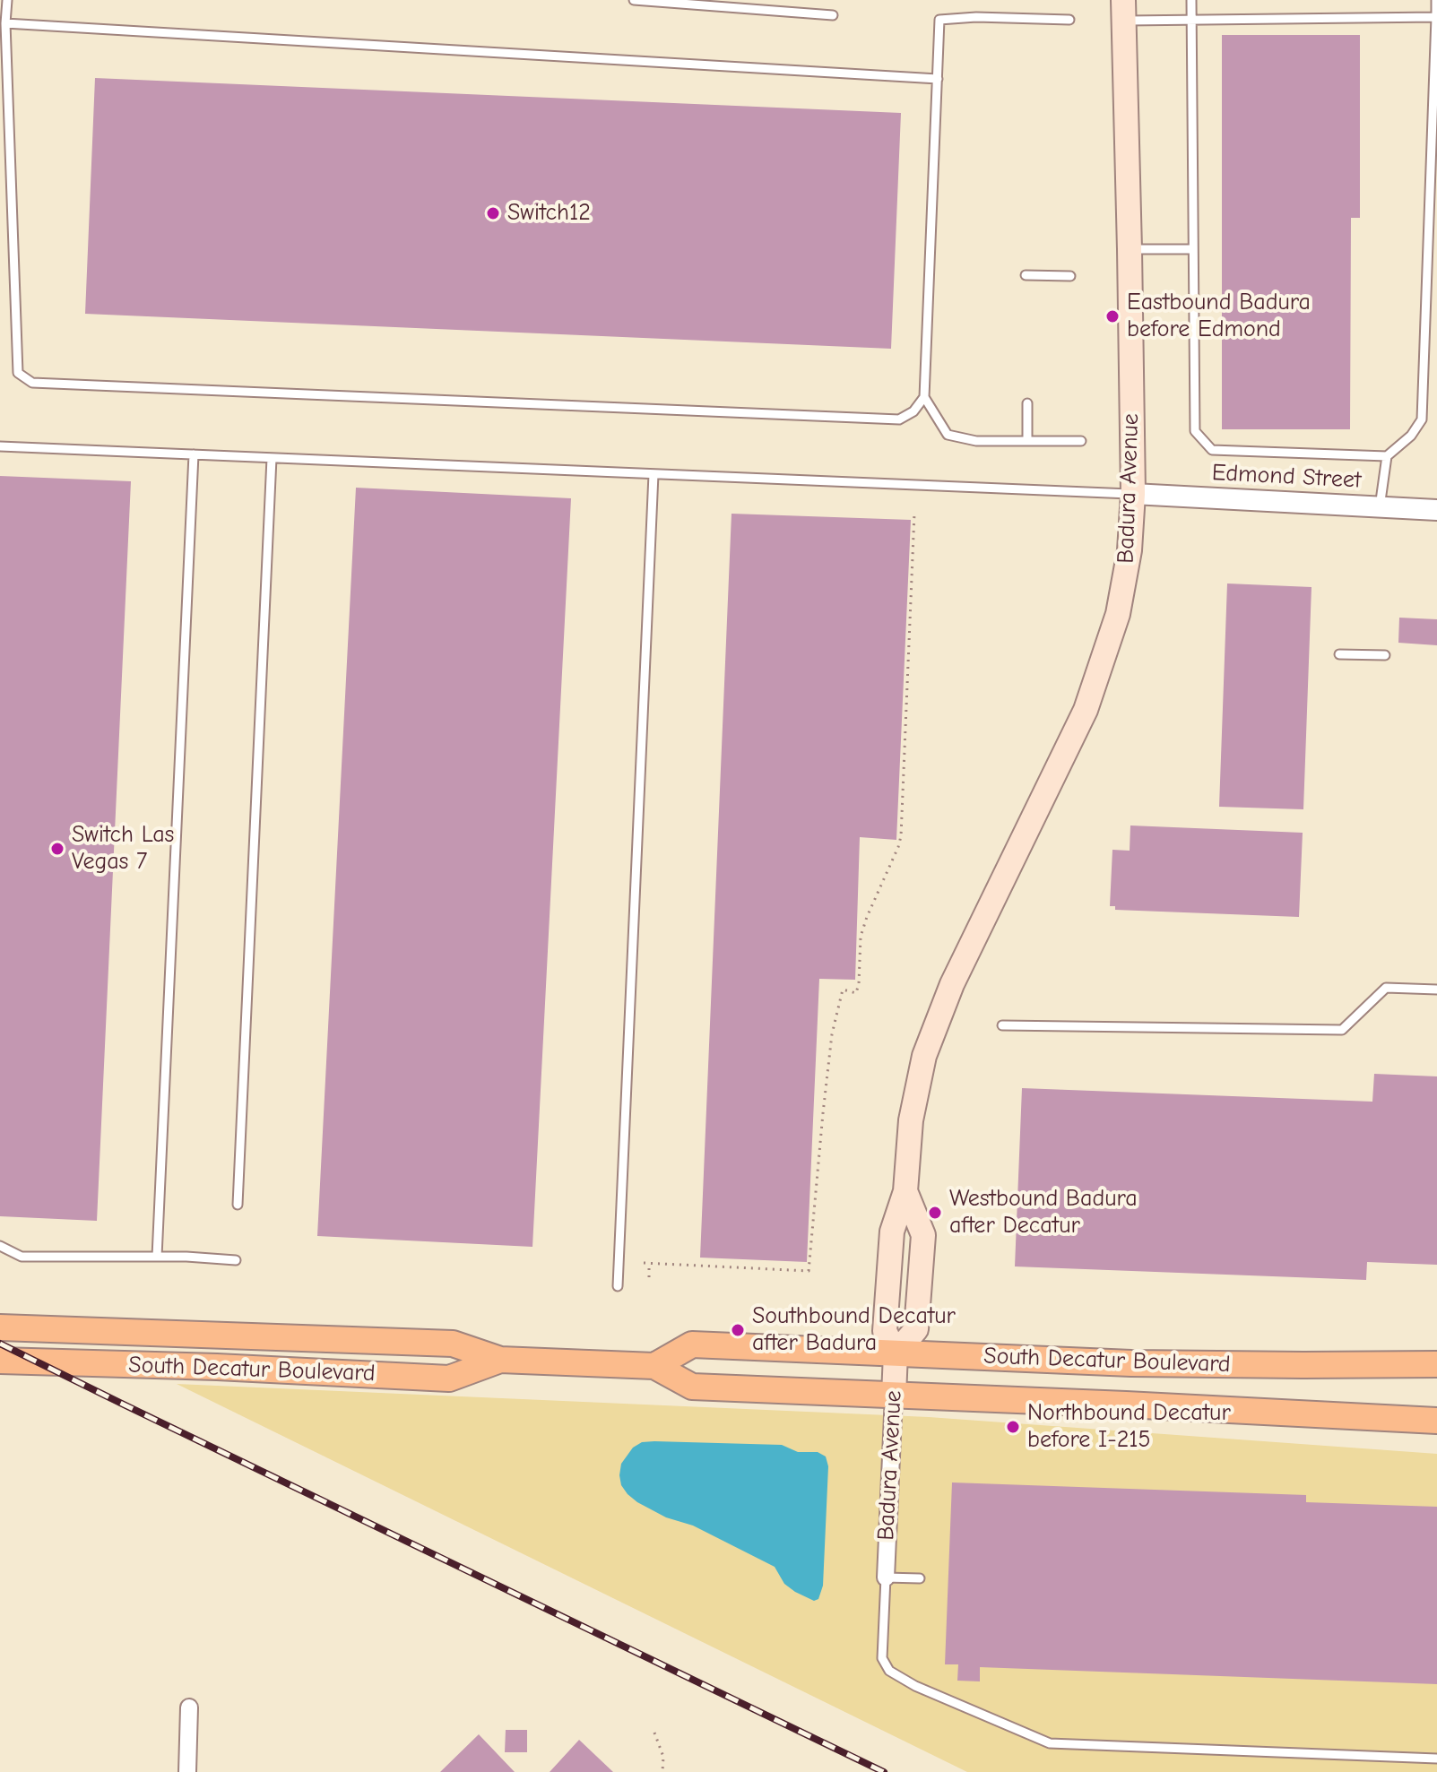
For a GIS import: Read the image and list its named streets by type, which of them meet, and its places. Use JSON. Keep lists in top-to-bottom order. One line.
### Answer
{"streets":{"main road":["Badura Avenue","South Decatur Boulevard"],"street":["Edmond Street"]},"crossings":[["Edmond Street","Badura Avenue"],["Badura Avenue","South Decatur Boulevard"]],"places":["Switch12","Eastbound Badura before Edmond","Switch Las Vegas 7","Westbound Badura after Decatur","Southbound Decatur after Badura","Northbound Decatur before I-215"]}
